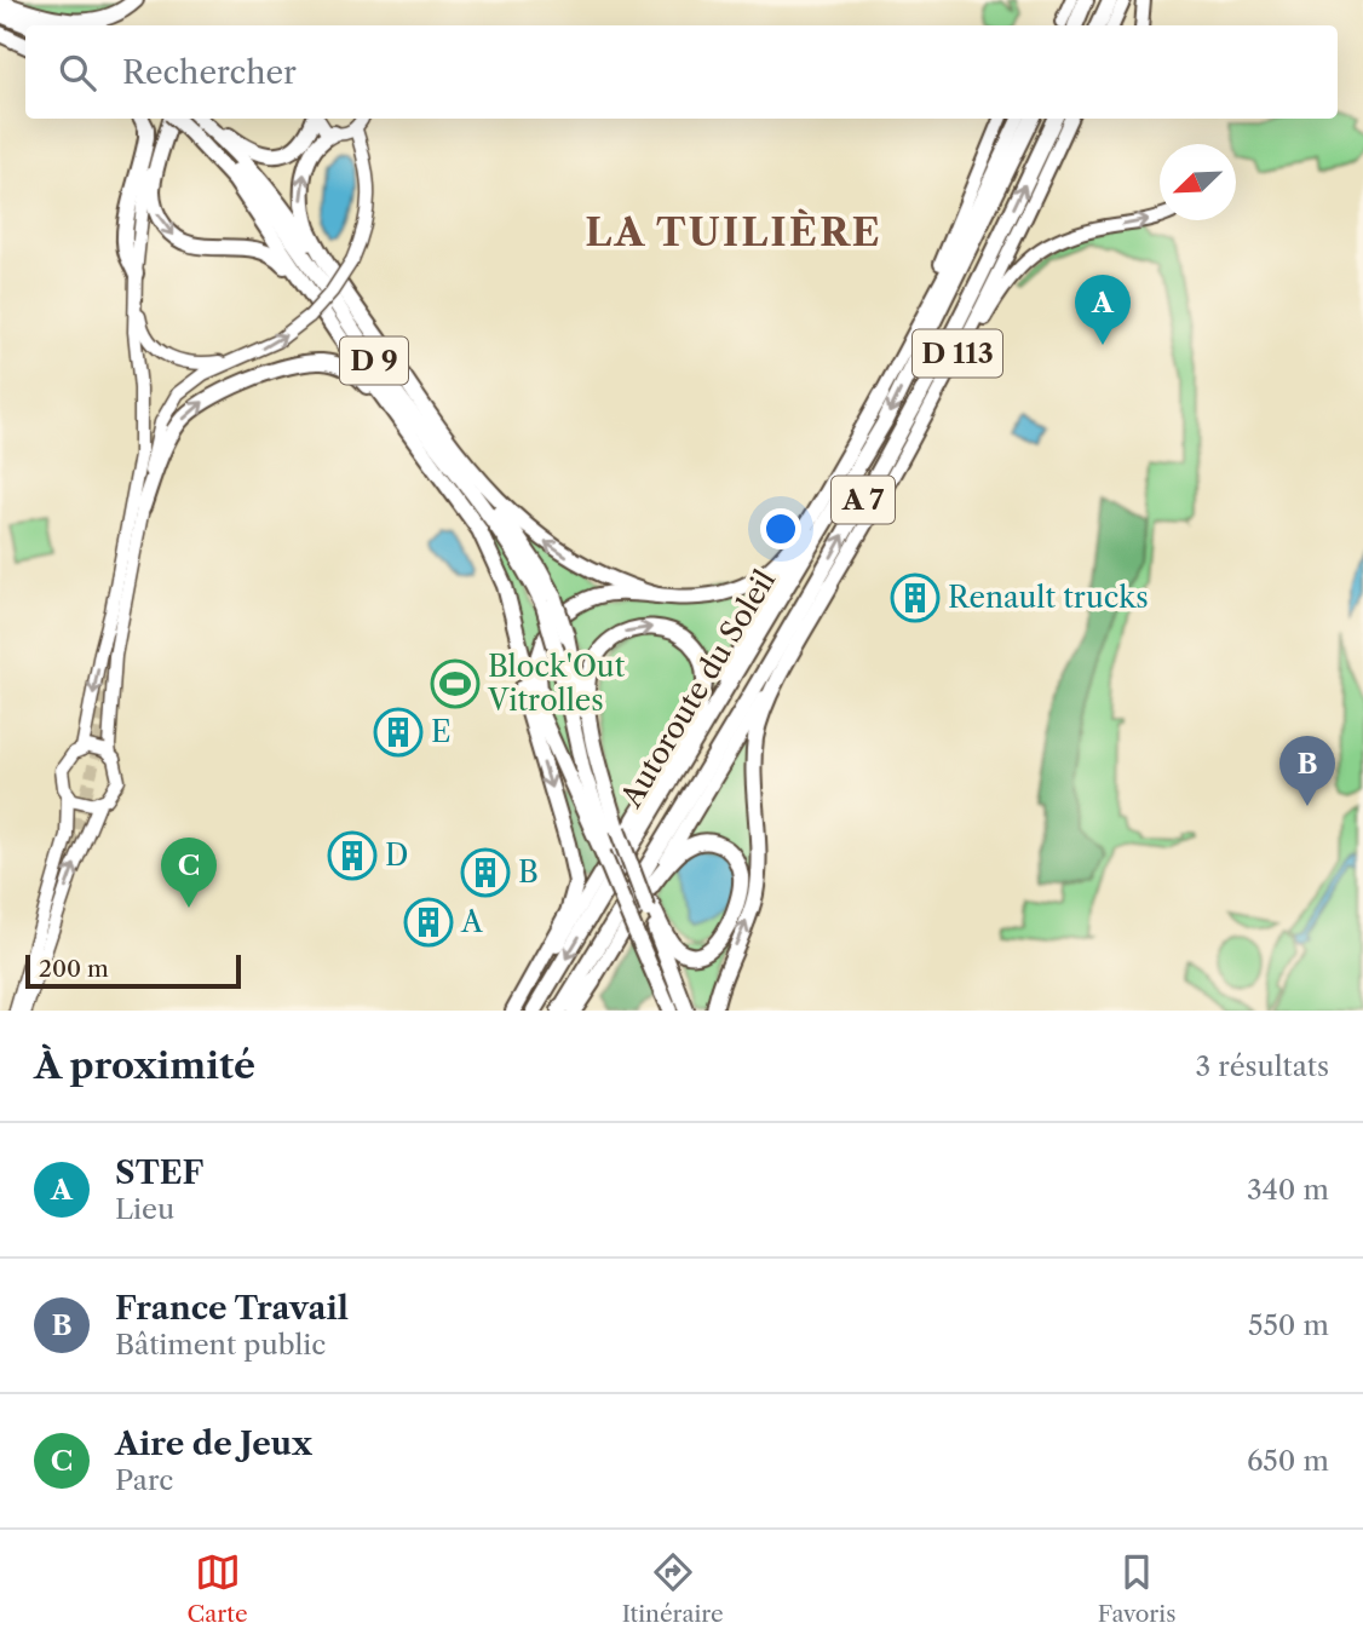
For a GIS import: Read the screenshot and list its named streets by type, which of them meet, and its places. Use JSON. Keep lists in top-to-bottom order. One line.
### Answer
{"streets":{"highway":["D 9","A 7","Autoroute du Soleil"],"main road":["D 113"]},"crossings":[["D 113","D 9"]],"districts":["LA TUILIÈRE"],"places":{"building":["Renault trucks","E","D","B","A"],"sports":["Block'Out Vitrolles"]},"scale_bar":"200 m","north":"bottom left","page":{"search":"Rechercher","pins":["A","B","C"],"scale":"200 m","heading":["À proximité","3 résultats"],"list":[{"mark":"A","name":"STEF","note":"Lieu","value":"340 m"},{"mark":"B","name":"France Travail","note":"Bâtiment public","value":"550 m"},{"mark":"C","name":"Aire de Jeux","note":"Parc","value":"650 m"}],"nav":["Carte","Itinéraire","Favoris"]}}
